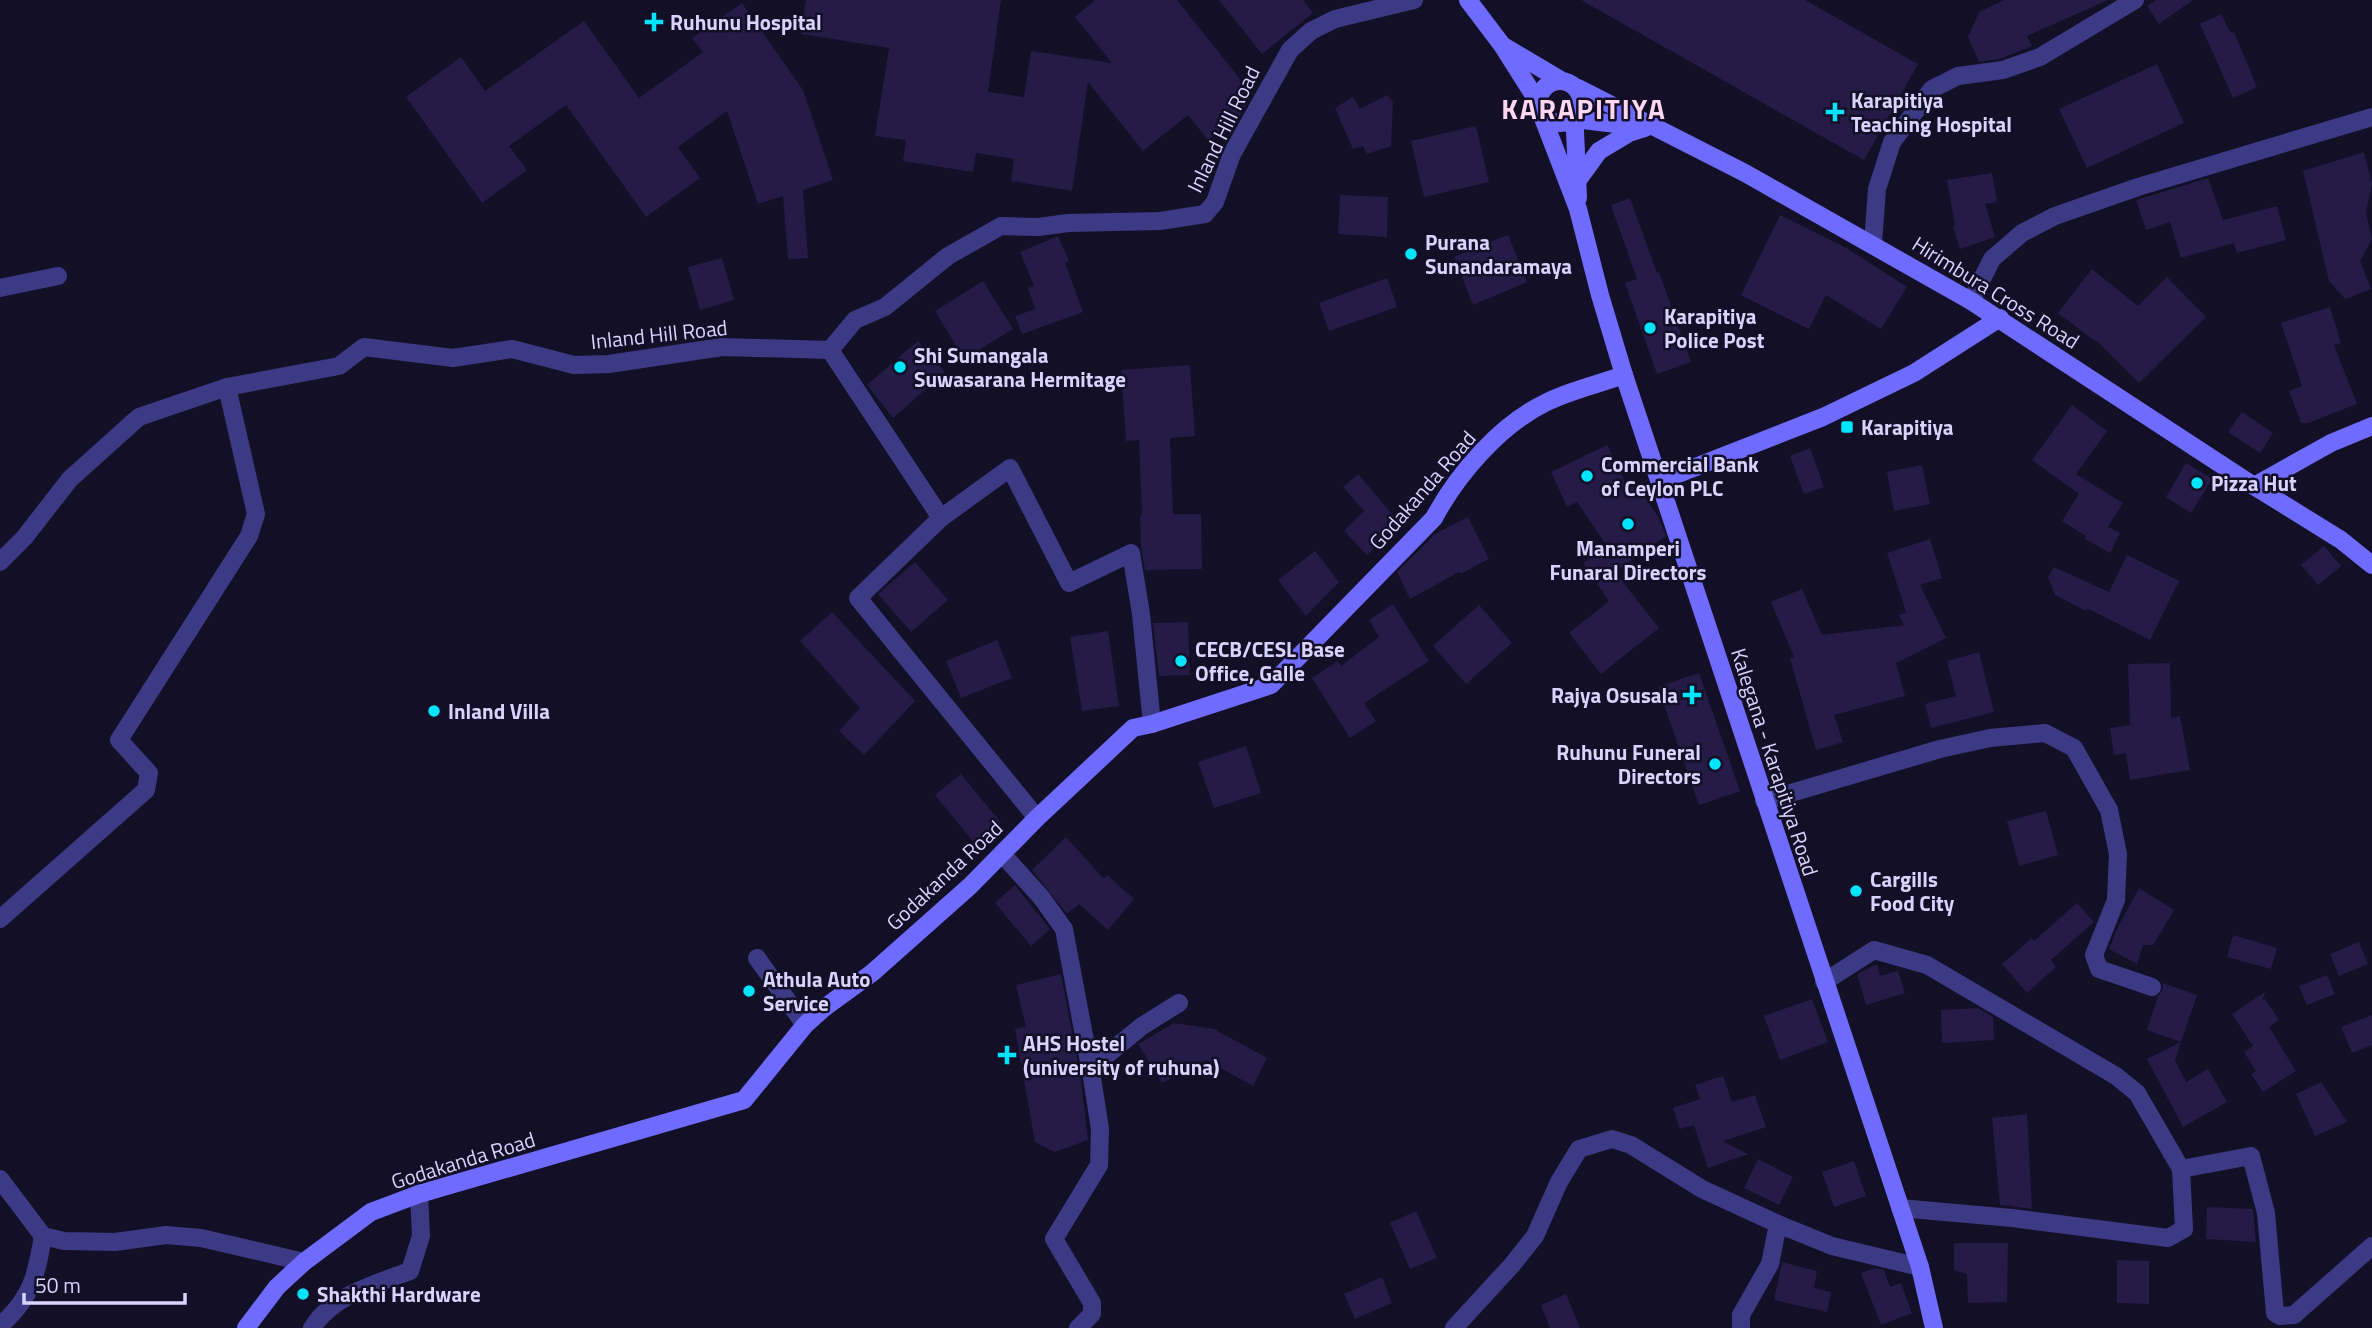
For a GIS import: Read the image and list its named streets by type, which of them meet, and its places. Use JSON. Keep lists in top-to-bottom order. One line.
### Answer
{"streets":{"main road":["Hirimbura Cross Road","Godakanda Road","Kalegana - Karapitiya Road"],"street":["Inland Hill Road"]},"crossings":[["Hirimbura Cross Road","Kalegana - Karapitiya Road"],["Godakanda Road","Kalegana - Karapitiya Road"]],"districts":["KARAPITIYA"],"places":{"health":["Ruhunu Hospital","Karapitiya Teaching Hospital","Rajya Osusala","AHS Hostel (university of ruhuna)"],"other":["Purana Sunandaramaya","Karapitiya Police Post","Shi Sumangala Suwasarana Hermitage","Commercial Bank of Ceylon PLC","Pizza Hut","Manamperi Funaral Directors","CECB/CESL Base Office, Galle","Inland Villa","Ruhunu Funeral Directors","Cargills Food City","Athula Auto Service","Shakthi Hardware"],"transit":["Karapitiya"]},"scale_bar":"50 m"}
